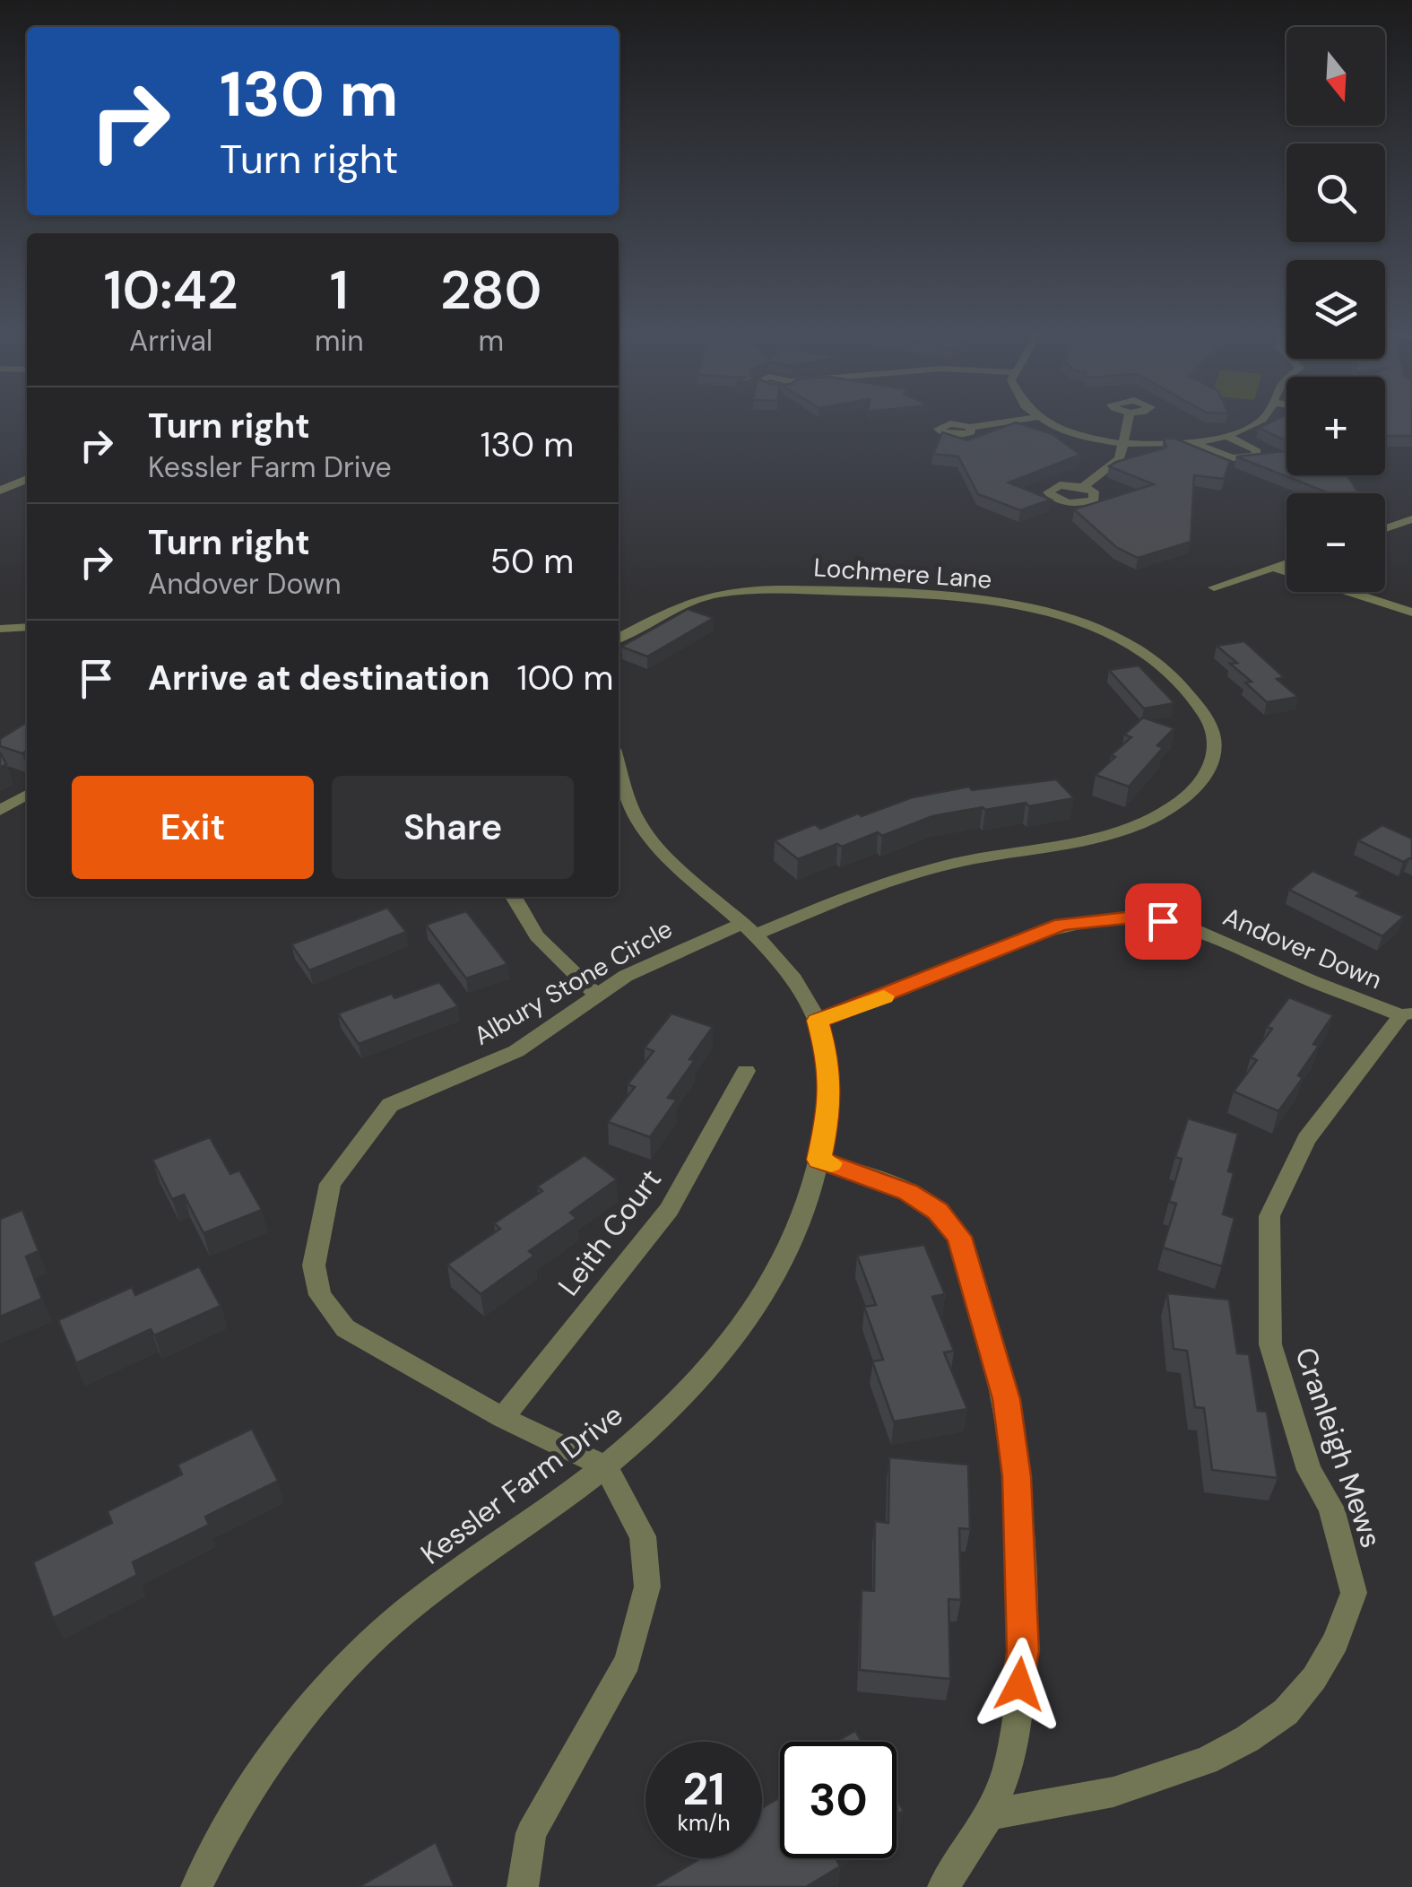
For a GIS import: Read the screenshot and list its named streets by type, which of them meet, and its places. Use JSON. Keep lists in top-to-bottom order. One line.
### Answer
{"streets":{"street":["Lochmere Lane","Andover Down","Albury Stone Circle","Leith Court","Cranleigh Mews","Kessler Farm Drive"]},"crossings":[["Lochmere Lane","Albury Stone Circle"],["Lochmere Lane","Kessler Farm Drive"],["Andover Down","Cranleigh Mews"],["Andover Down","Kessler Farm Drive"],["Albury Stone Circle","Leith Court"],["Albury Stone Circle","Kessler Farm Drive"]],"north":"bottom","page":{"map_buttons":["+","−"],"turn":["130 m","Turn right"],"eta":["10:42","Arrival","1","min","280","m"],"list":[{"name":"Turn right","note":"Kessler Farm Drive","value":"130 m"},{"name":"Turn right","note":"Andover Down","value":"50 m"},{"name":"Arrive at destination","value":"100 m"}],"buttons":["Exit","Share"],"speed":"21 km/h","limit":"30"}}
